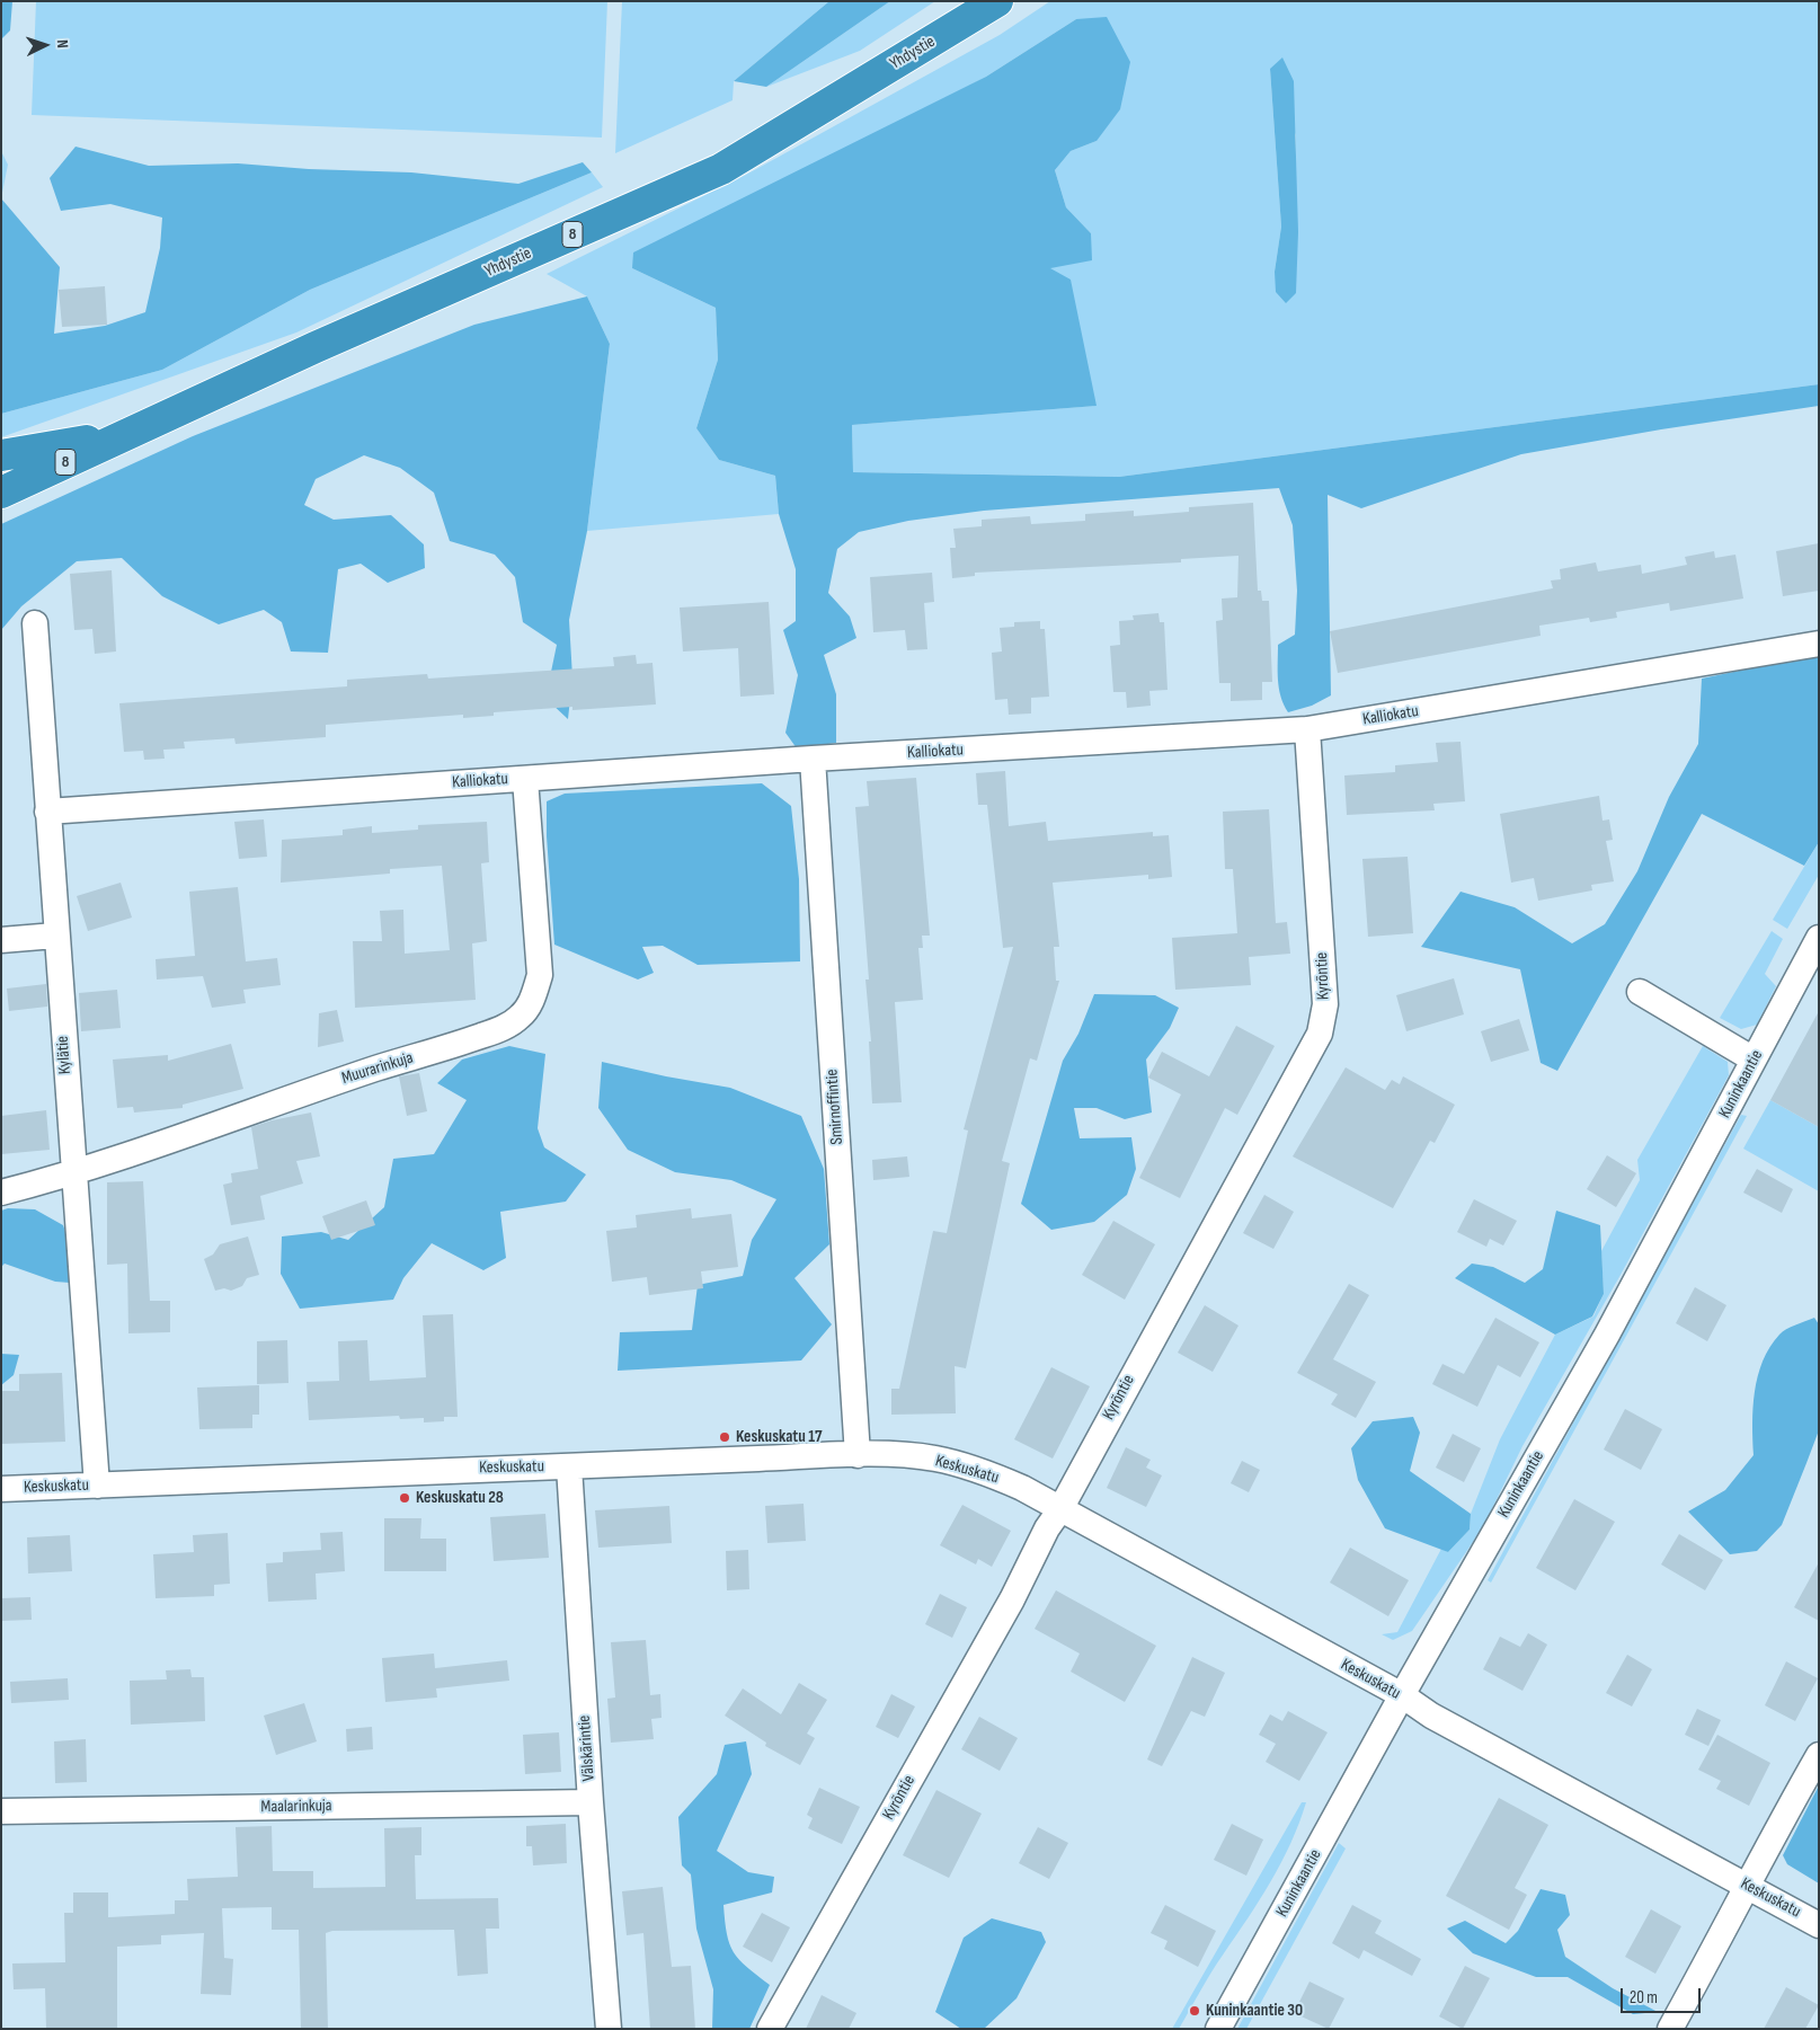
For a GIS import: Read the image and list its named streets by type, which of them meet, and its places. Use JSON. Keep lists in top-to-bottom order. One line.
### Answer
{"streets":{"highway":["Yhdystie","8"],"street":["Kalliokatu","Kyröntie","Kylätie","Muurarinkuja","Kuninkaantie","Smirnoffintie","Keskuskatu","Välskärintie","Maalarinkuja"]},"crossings":[["Kalliokatu","Kyröntie"],["Kalliokatu","Kylätie"],["Kalliokatu","Muurarinkuja"],["Kalliokatu","Smirnoffintie"],["Kyröntie","Keskuskatu"],["Kylätie","Muurarinkuja"],["Kylätie","Keskuskatu"],["Kuninkaantie","Keskuskatu"],["Smirnoffintie","Keskuskatu"],["Keskuskatu","Välskärintie"],["Välskärintie","Maalarinkuja"]],"places":["Keskuskatu 17","Keskuskatu 28","Kuninkaantie 30"],"scale_bar":"20 m","north":"right"}
